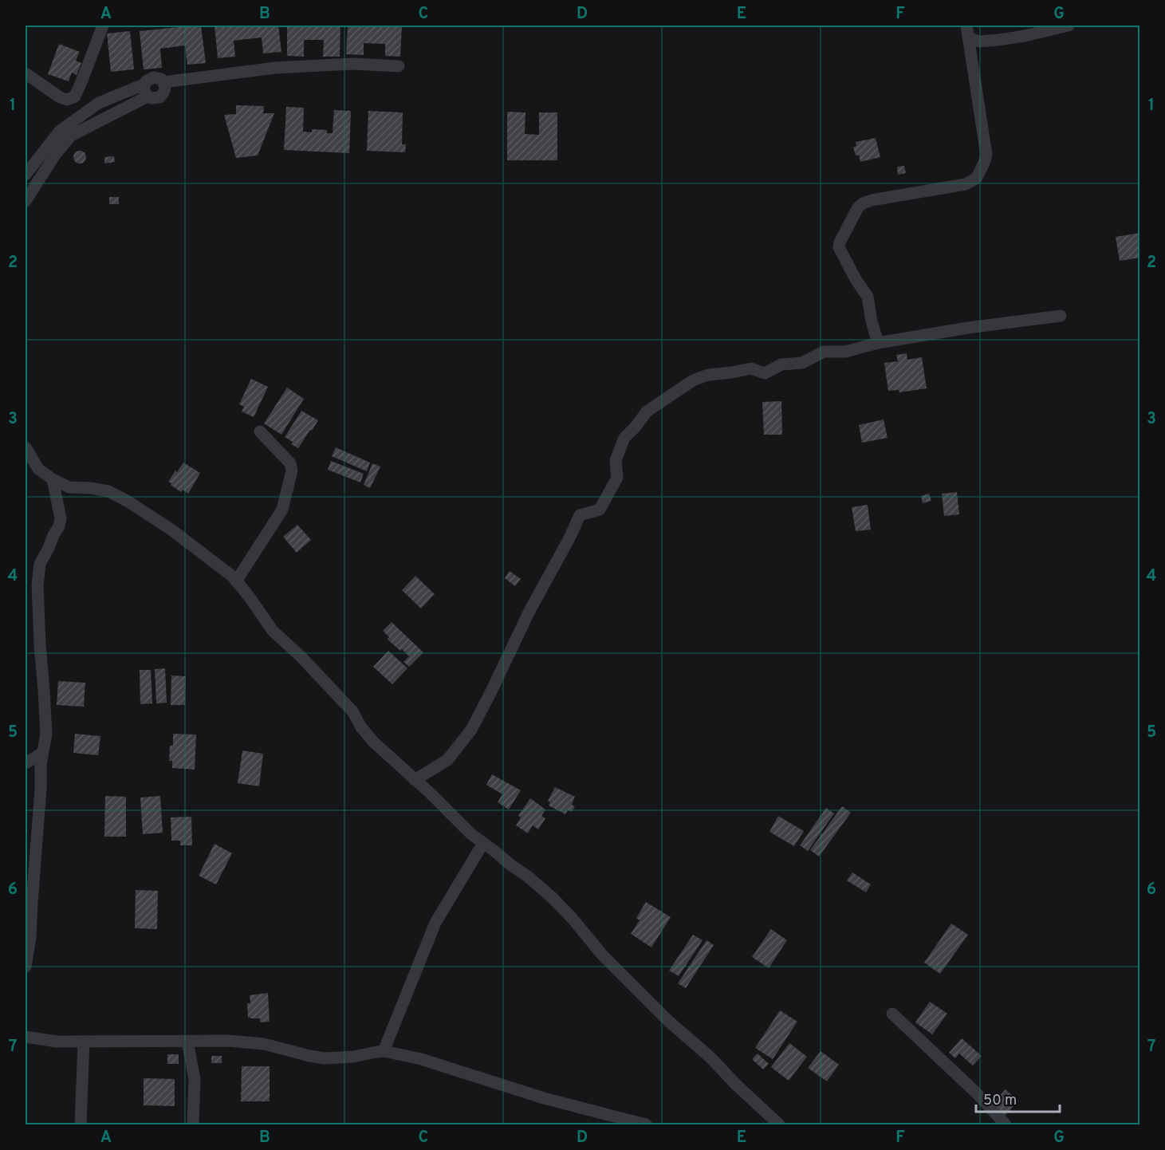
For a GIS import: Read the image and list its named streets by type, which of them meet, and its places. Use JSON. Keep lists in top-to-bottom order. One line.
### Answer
{"scale_bar":"50 m","grid":{"columns":["A","B","C","D","E","F","G"],"rows":["1","2","3","4","5","6","7"]}}
